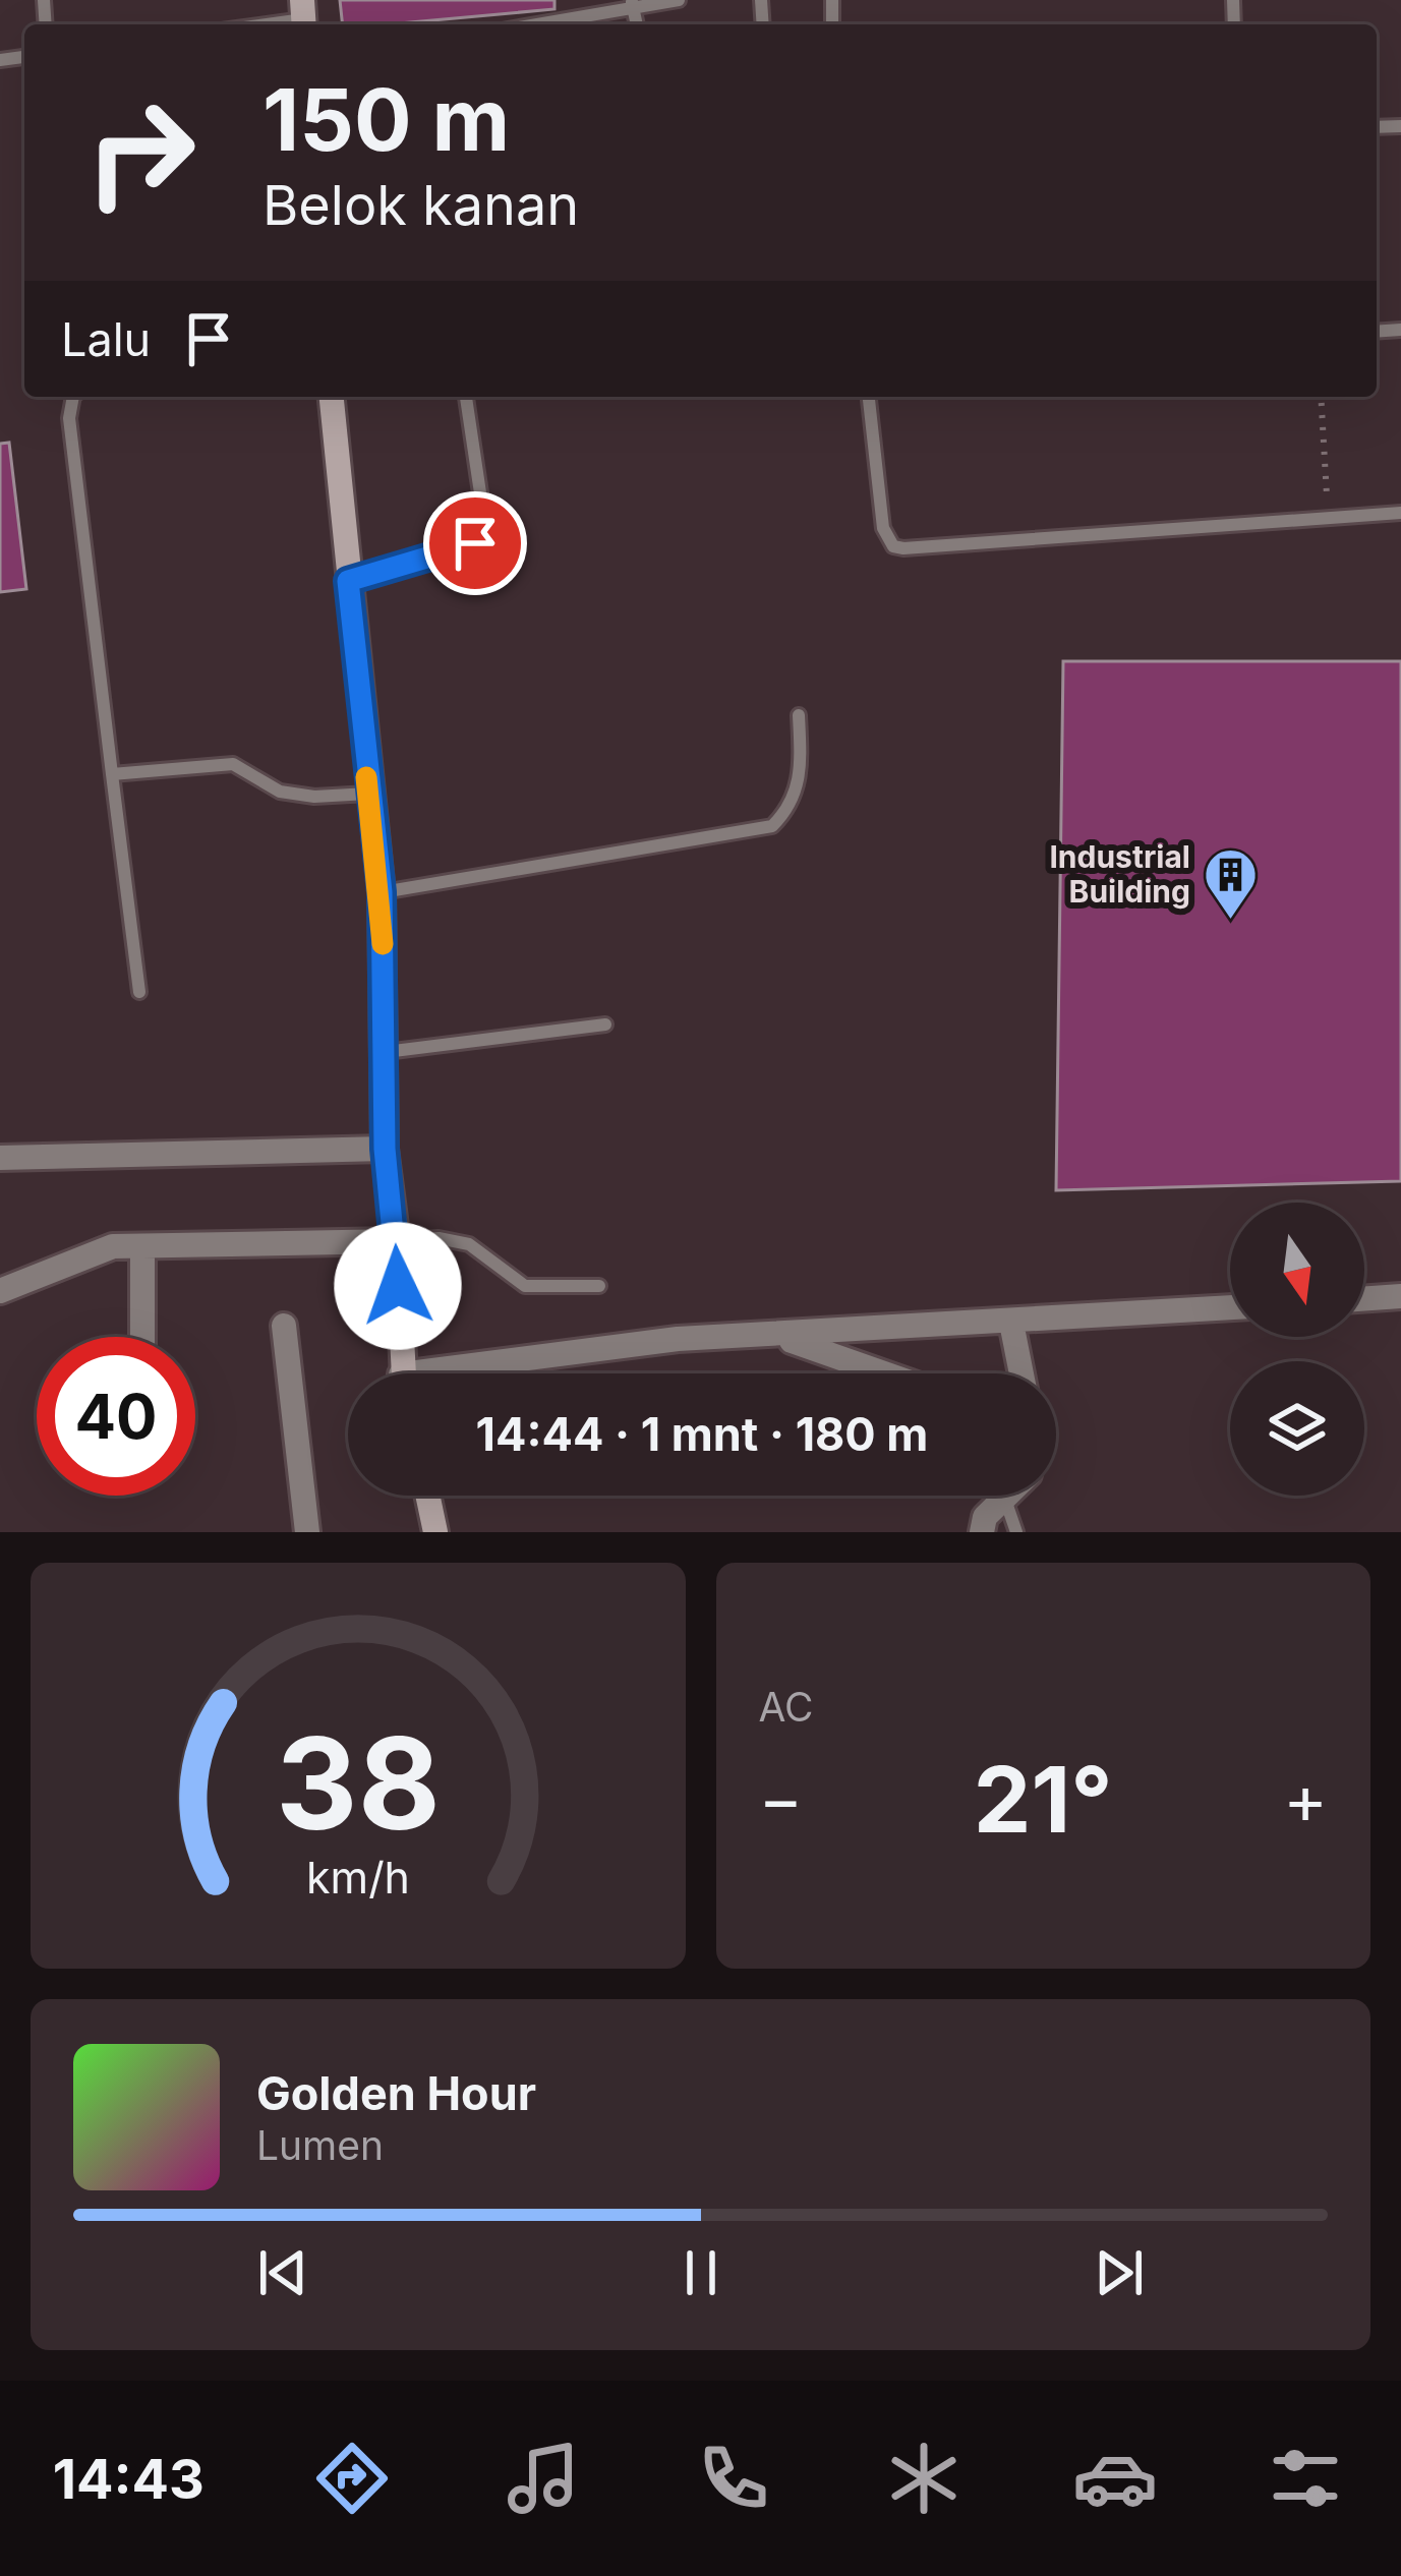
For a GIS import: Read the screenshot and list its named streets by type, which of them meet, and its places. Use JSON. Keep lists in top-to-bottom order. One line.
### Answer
{"places":{"building":["Industrial Building"]},"north":"bottom","page":{"turn":["150 m","Belok kanan"],"then":"Lalu","limit":"40","trip":"14:44 · 1 mnt · 180 m","tile":"AC","heat":["−","21°","+"],"song":["Golden Hour","Lumen"],"tabs":"14:43","gauge":["38","km/h"]}}
